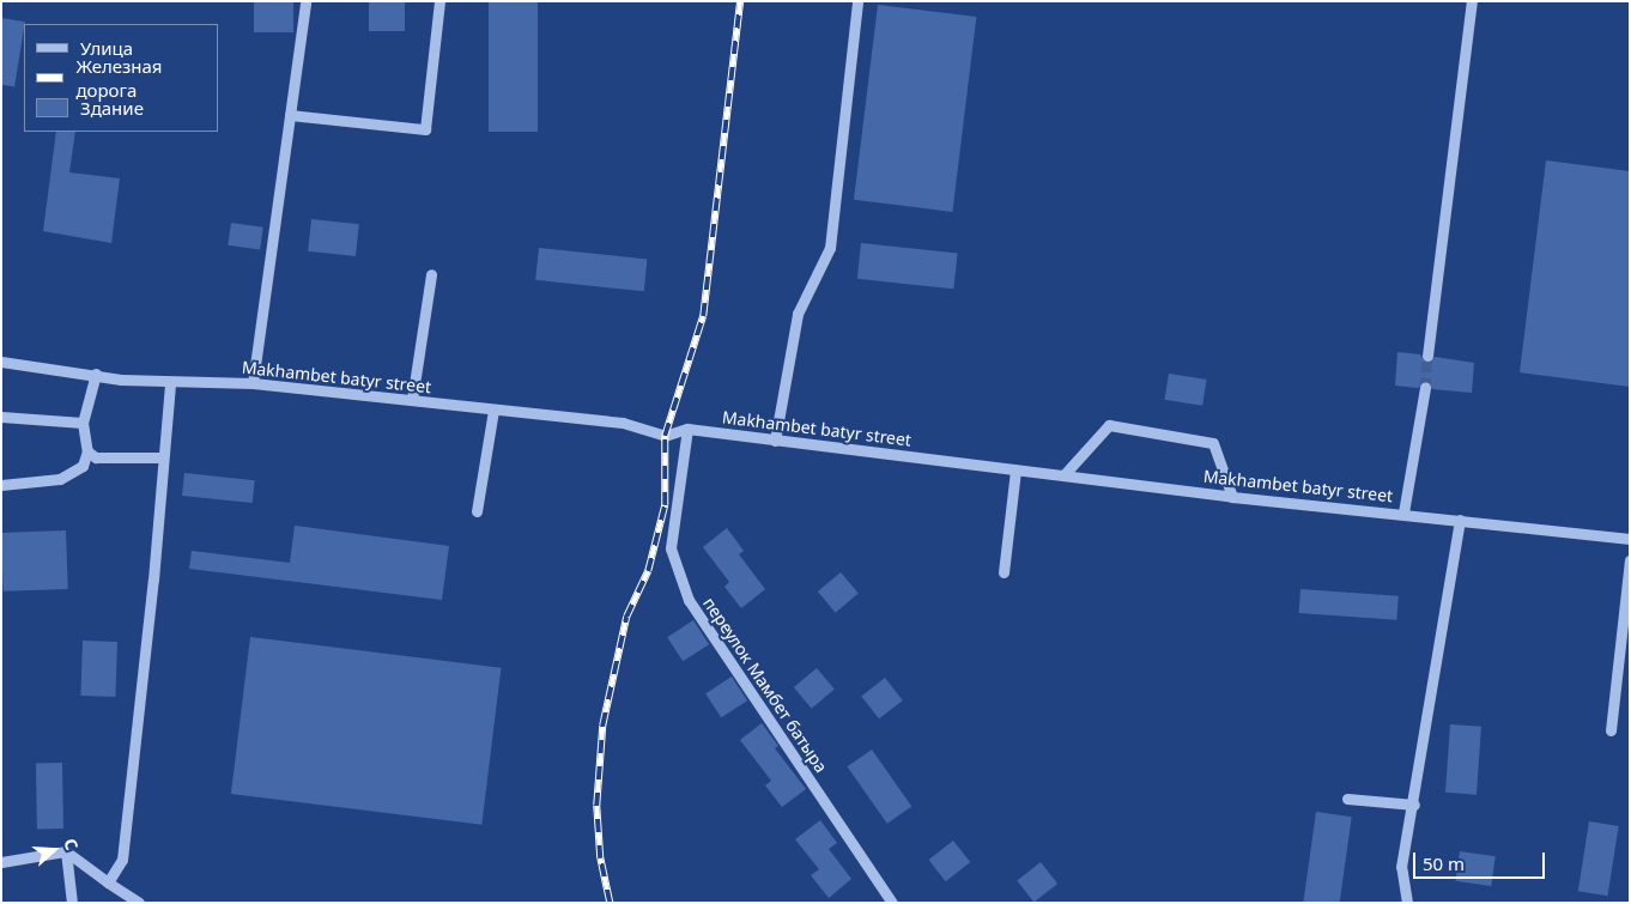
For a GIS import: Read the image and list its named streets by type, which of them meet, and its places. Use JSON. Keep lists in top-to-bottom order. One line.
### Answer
{"streets":{"street":["Makhambet batyr street","переулок Мамбет батыра"]},"crossings":[["Makhambet batyr street","переулок Мамбет батыра"]],"legend":["Улица","Железная дорога","Здание"],"scale_bar":"50 m","north":"right"}
